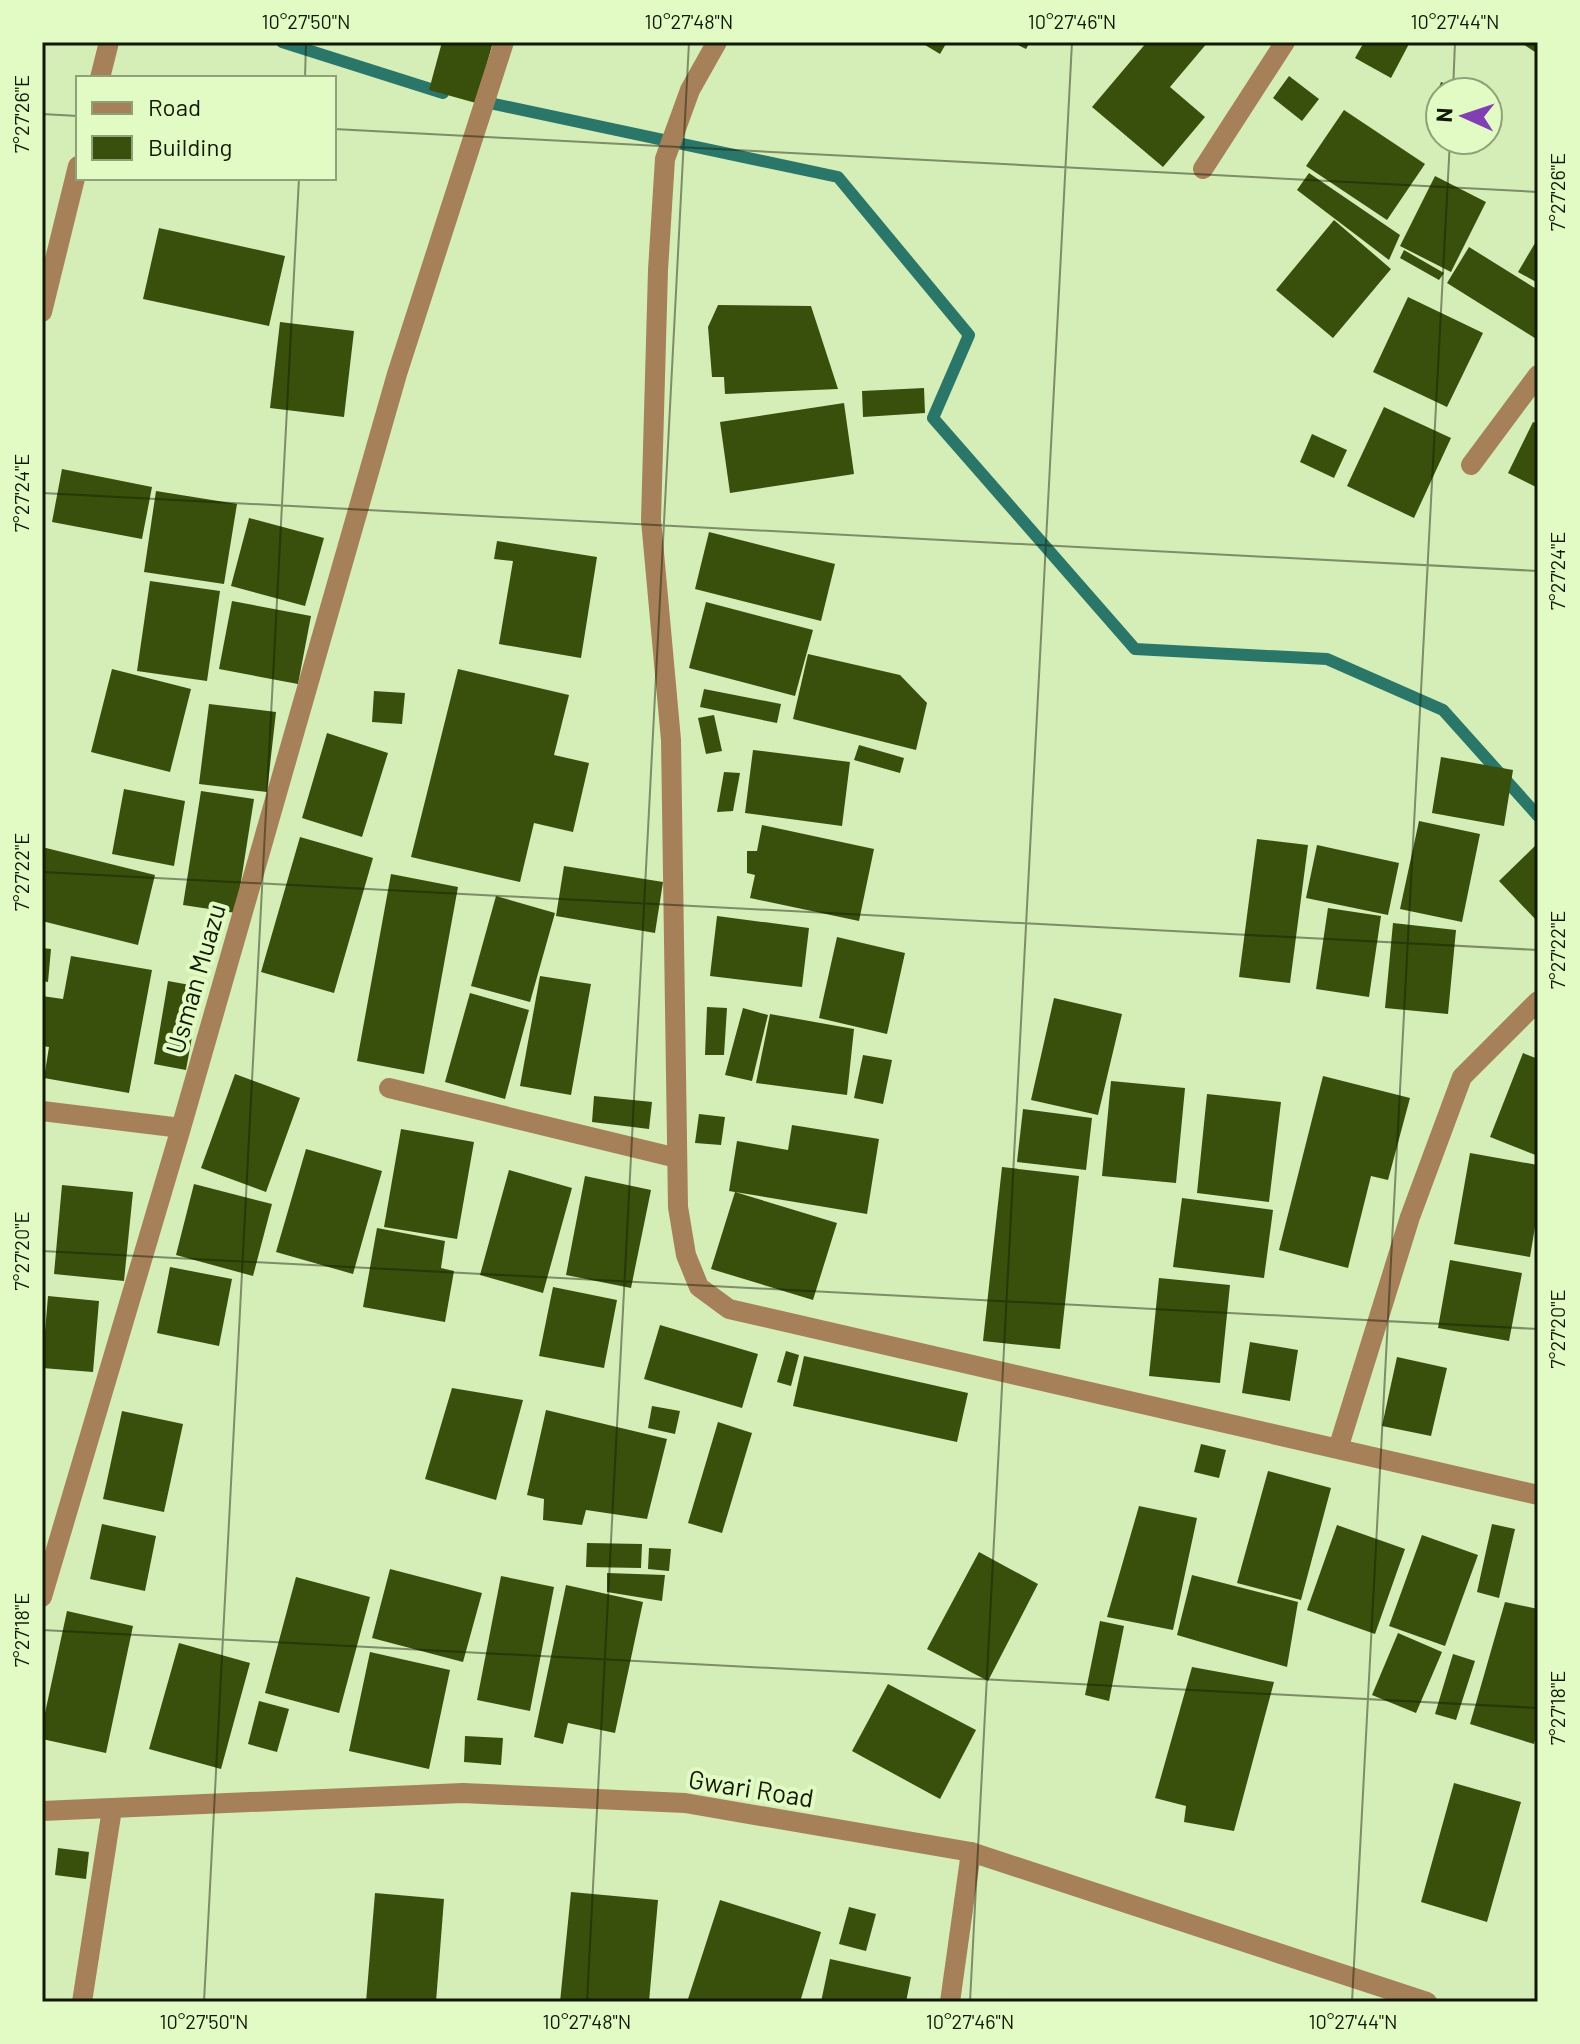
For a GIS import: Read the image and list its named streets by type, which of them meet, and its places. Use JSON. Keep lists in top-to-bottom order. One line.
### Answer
{"streets":{"street":["Usman Muazu","Gwari Road"]},"legend":["Road","Building"],"north":"left","coordinates":["10°27'50\"N","10°27'48\"N","10°27'46\"N","10°27'44\"N","7°27'26\"E","7°27'24\"E","7°27'22\"E","7°27'20\"E","7°27'18\"E"]}
